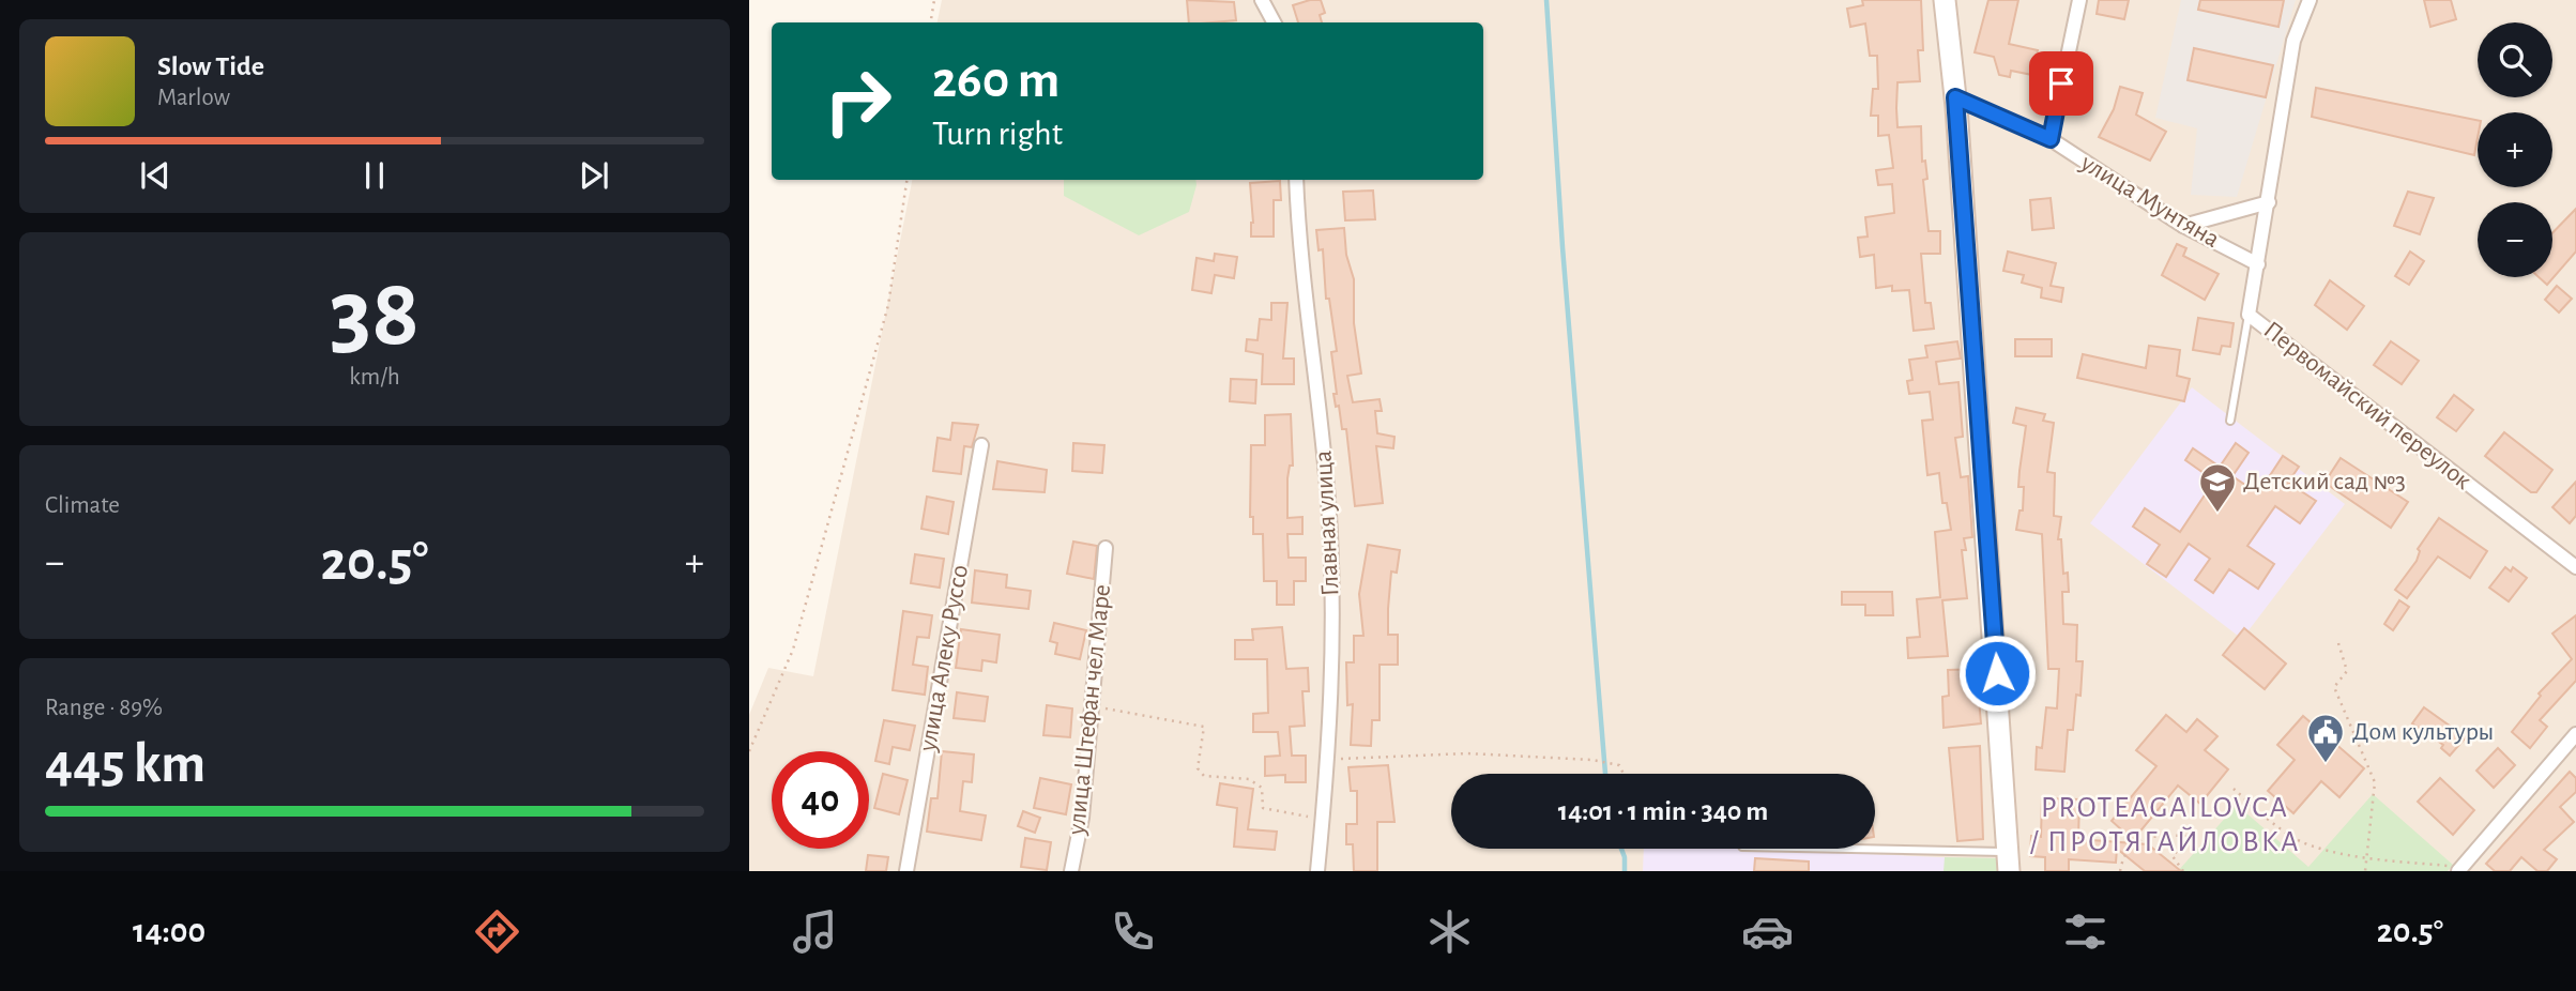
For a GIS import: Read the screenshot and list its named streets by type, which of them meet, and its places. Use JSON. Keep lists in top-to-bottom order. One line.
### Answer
{"streets":{"street":["улица Мунтяна","Первомайский переулок","Главная улица","улица Алеку Руссо","улица Штефан чел Маре"]},"crossings":[["улица Мунтяна","Первомайский переулок"]],"districts":["PROTEAGAILOVCA / ПРОТЯГАЙЛОВКА"],"places":{"school or university":["Детский сад №3"],"public building":["Дом культуры"]},"page":{"map_buttons":["+","−"],"turn":["260 m","Turn right"],"song":["Slow Tide","Marlow"],"tile":[["38","km/h"],"Climate",["Range · 89%","445 km"]],"heat":["−","20.5°","+"],"limit":"40","trip":"14:01 · 1 min · 340 m","tabs":["14:00","20.5°"]}}
